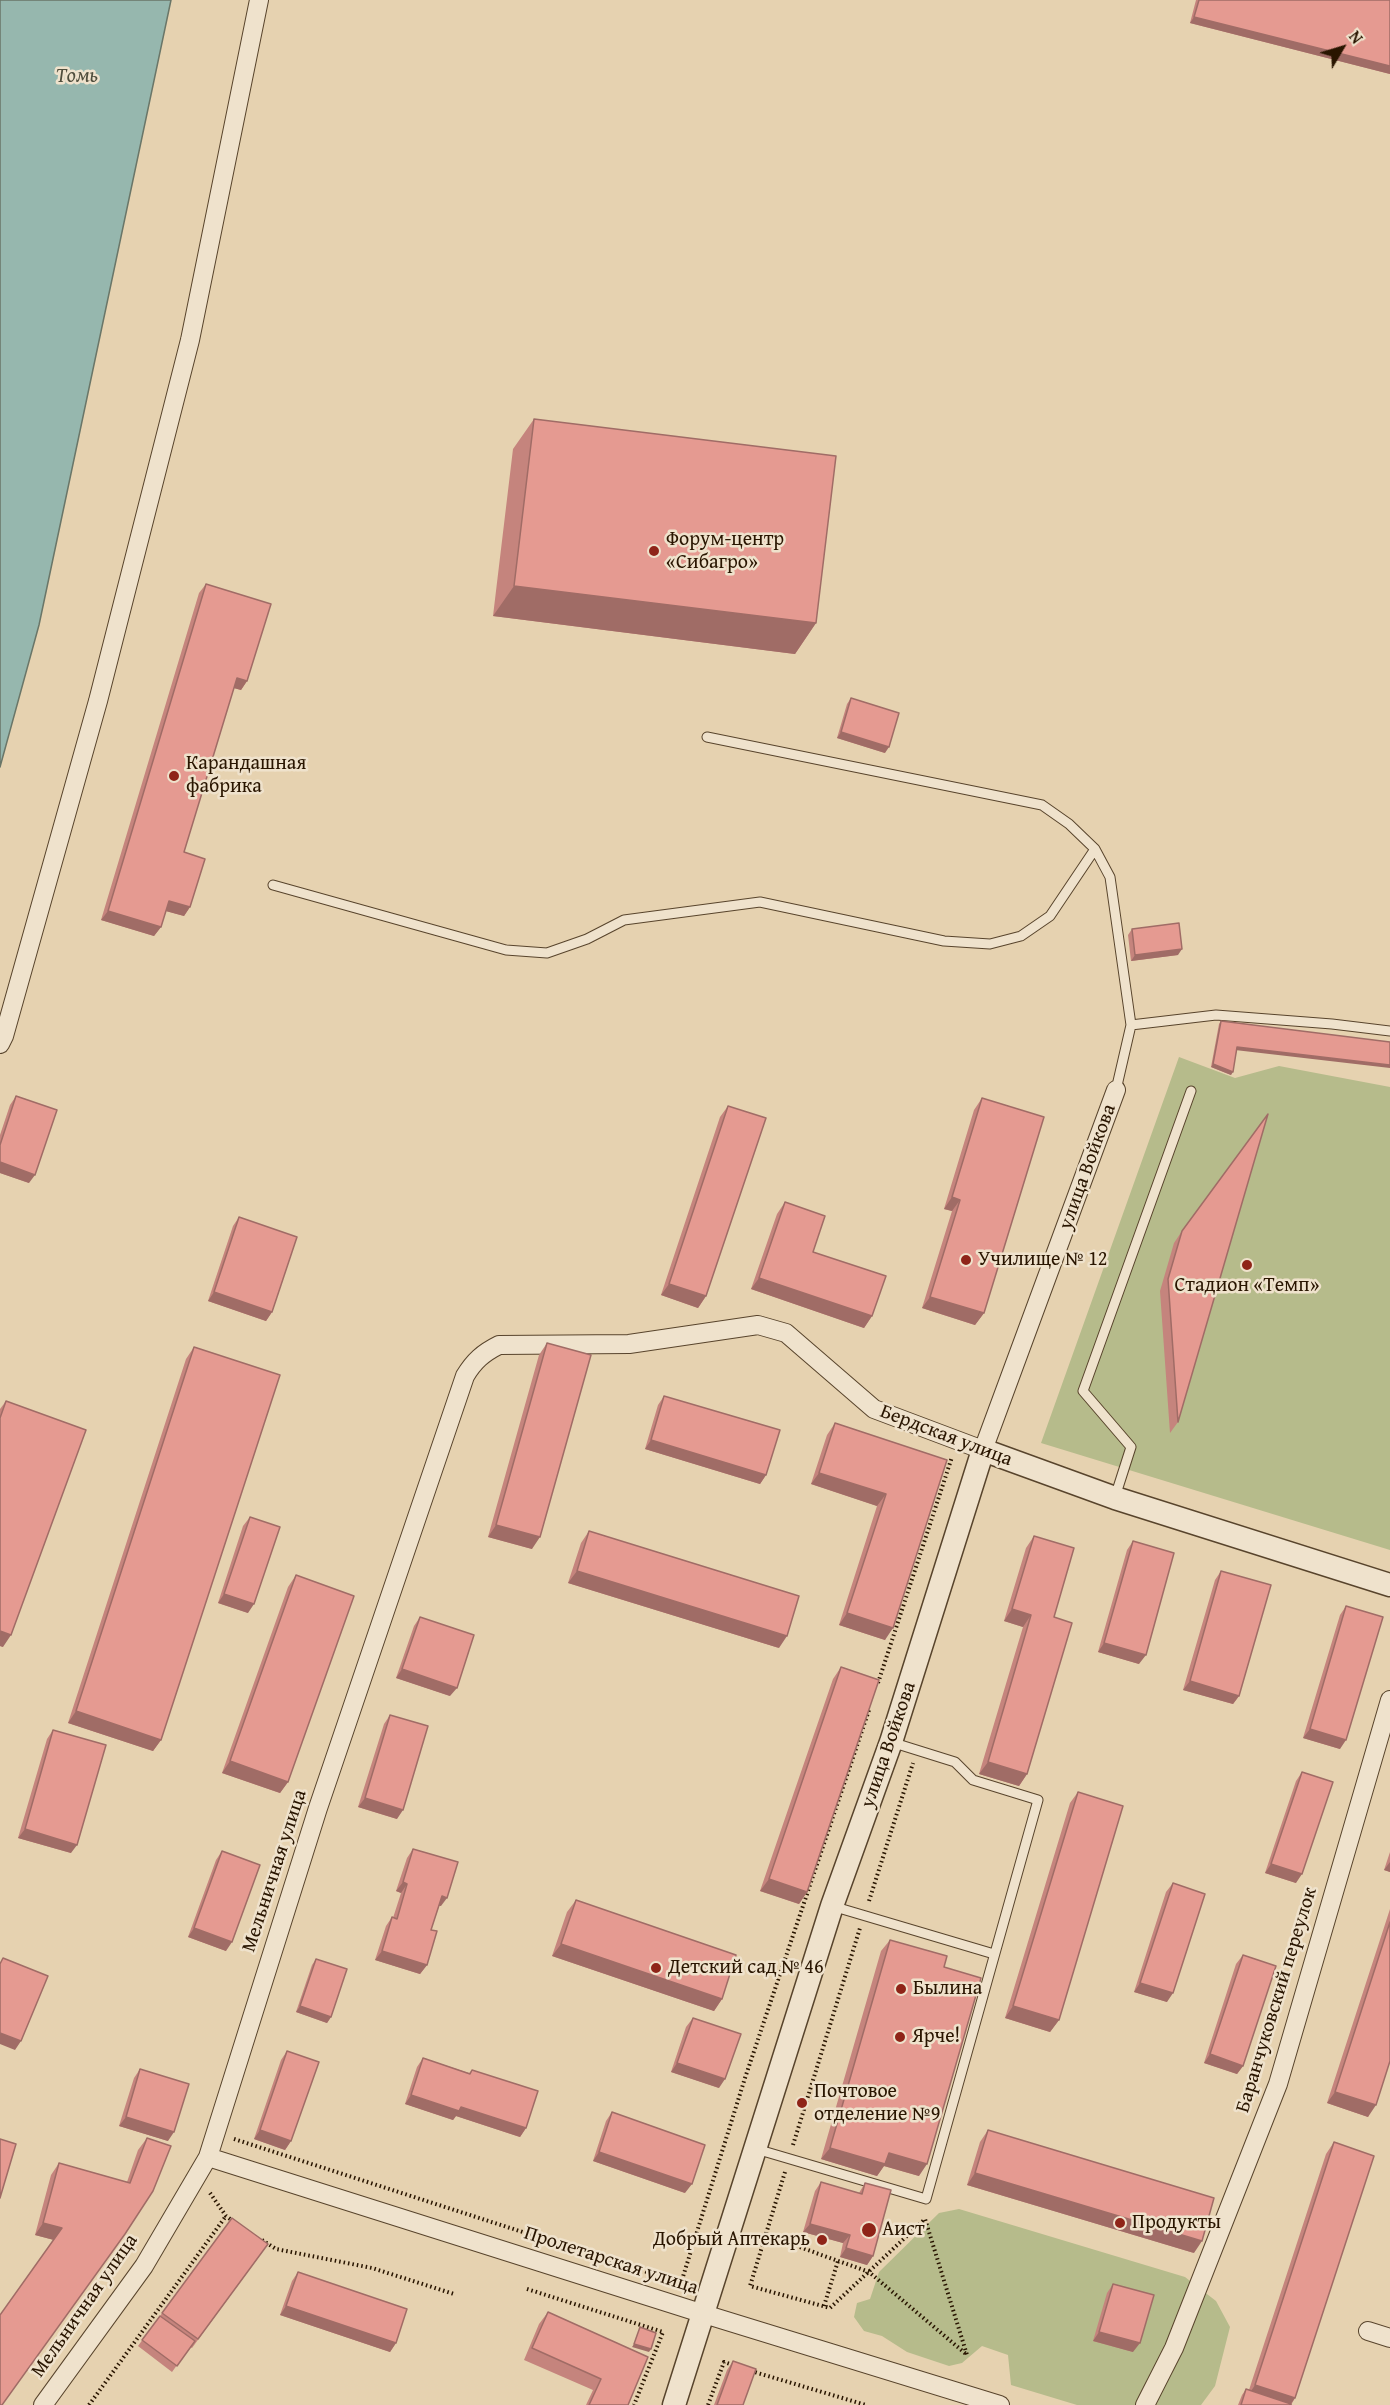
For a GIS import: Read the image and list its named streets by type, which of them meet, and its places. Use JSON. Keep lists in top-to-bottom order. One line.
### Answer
{"streets":{"street":["улица Войкова","Бердская улица","Мельничная улица","Баранчуковский переулок","Пролетарская улица"]},"crossings":[["улица Войкова","Бердская улица"],["улица Войкова","Пролетарская улица"],["Бердская улица","Мельничная улица"],["Мельничная улица","Пролетарская улица"]],"water":["Томь"],"places":["Форум-центр «Сибагро»","Карандашная фабрика","Училище № 12","Стадион «Темп»","Детский сад № 46","Былина","Ярче!","Почтовое отделение №9","Продукты","Аист","Добрый Аптекарь"],"north":"top right"}
